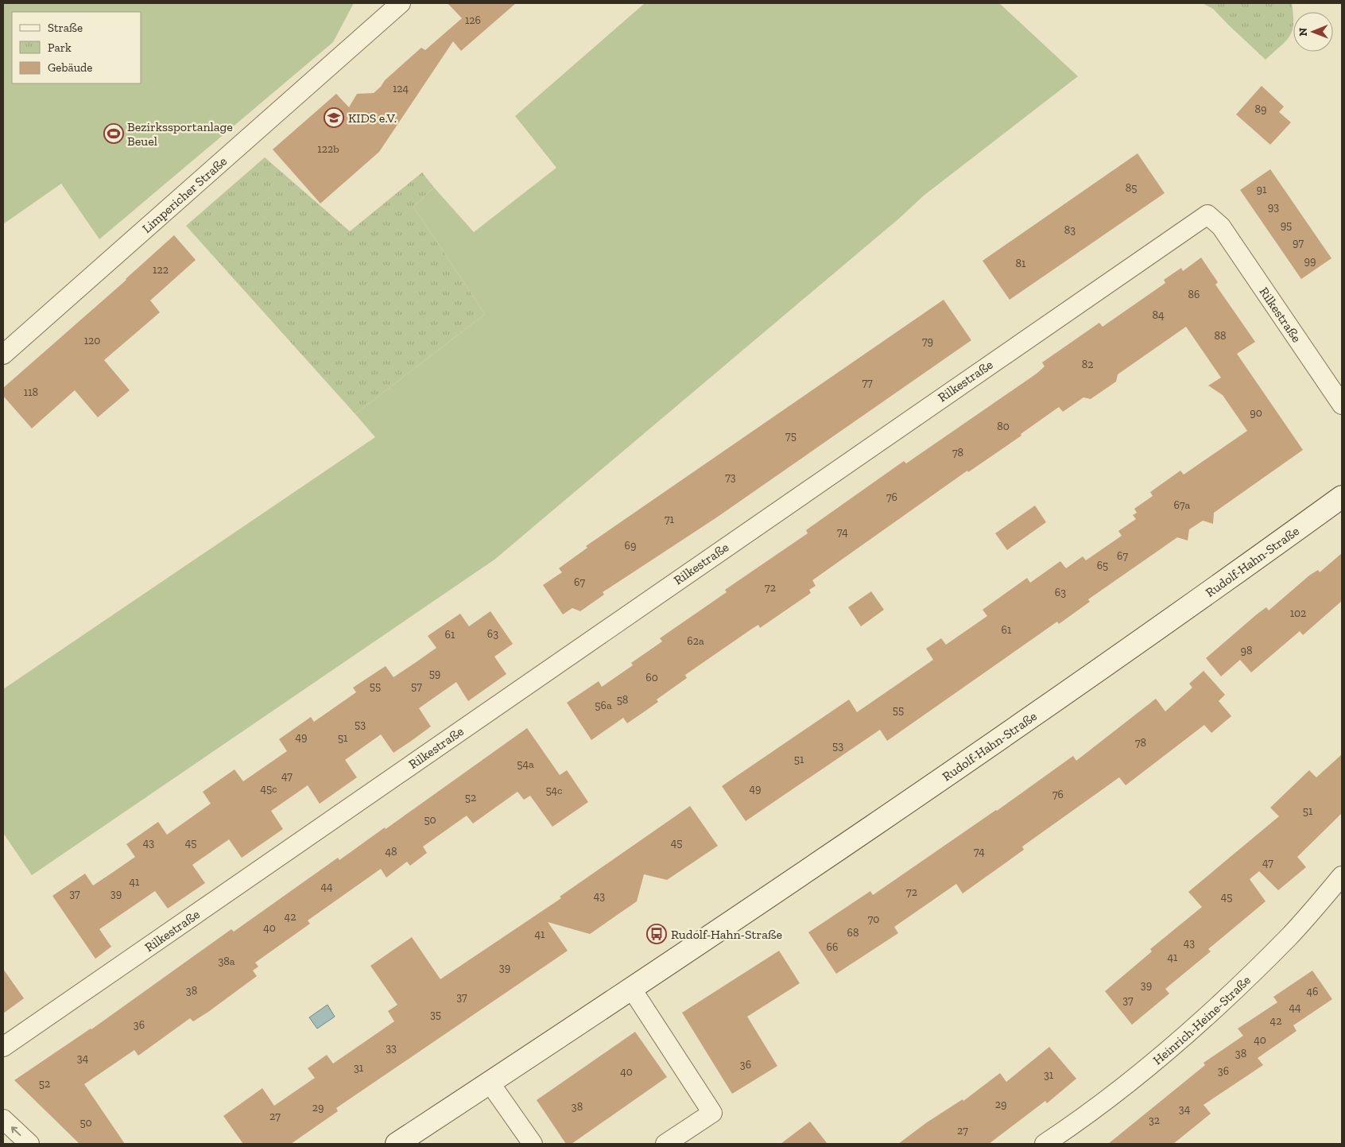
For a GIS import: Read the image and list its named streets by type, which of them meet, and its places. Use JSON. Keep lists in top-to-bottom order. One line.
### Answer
{"streets":{"street":["Limpericher Straße","Rilkestraße","Rudolf-Hahn-Straße","Heinrich-Heine-Straße"]},"places":{"school or university":["KIDS e.V."],"sports":["Bezirkssportanlage Beuel"],"bus stop":["Rudolf-Hahn-Straße"]},"house_numbers":["126","124","89","122b","85","91","93","95","83","97","99","81","122","86","84","88","120","79","82","77","118","90","80","75","78","73","76","67a","71","74","69","67","65","67","72","63","102","61","63","61","62a","98","59","60","55","57","58","56a","55","53","49","51","78","53","51","54a","47","45c","49","54c","76","52","51","50","43","45","45","48","74","47","41","44","72","37","39","43","45","42","70","40","68","41","43","66","41","38a","39","39","38","46","37","37","44","35","42","36","40","33","38","34","36","31","36","40","31","52","29","38","29","34","27","32","50","27"],"legend":["Straße","Park","Gebäude"],"north":"left"}
